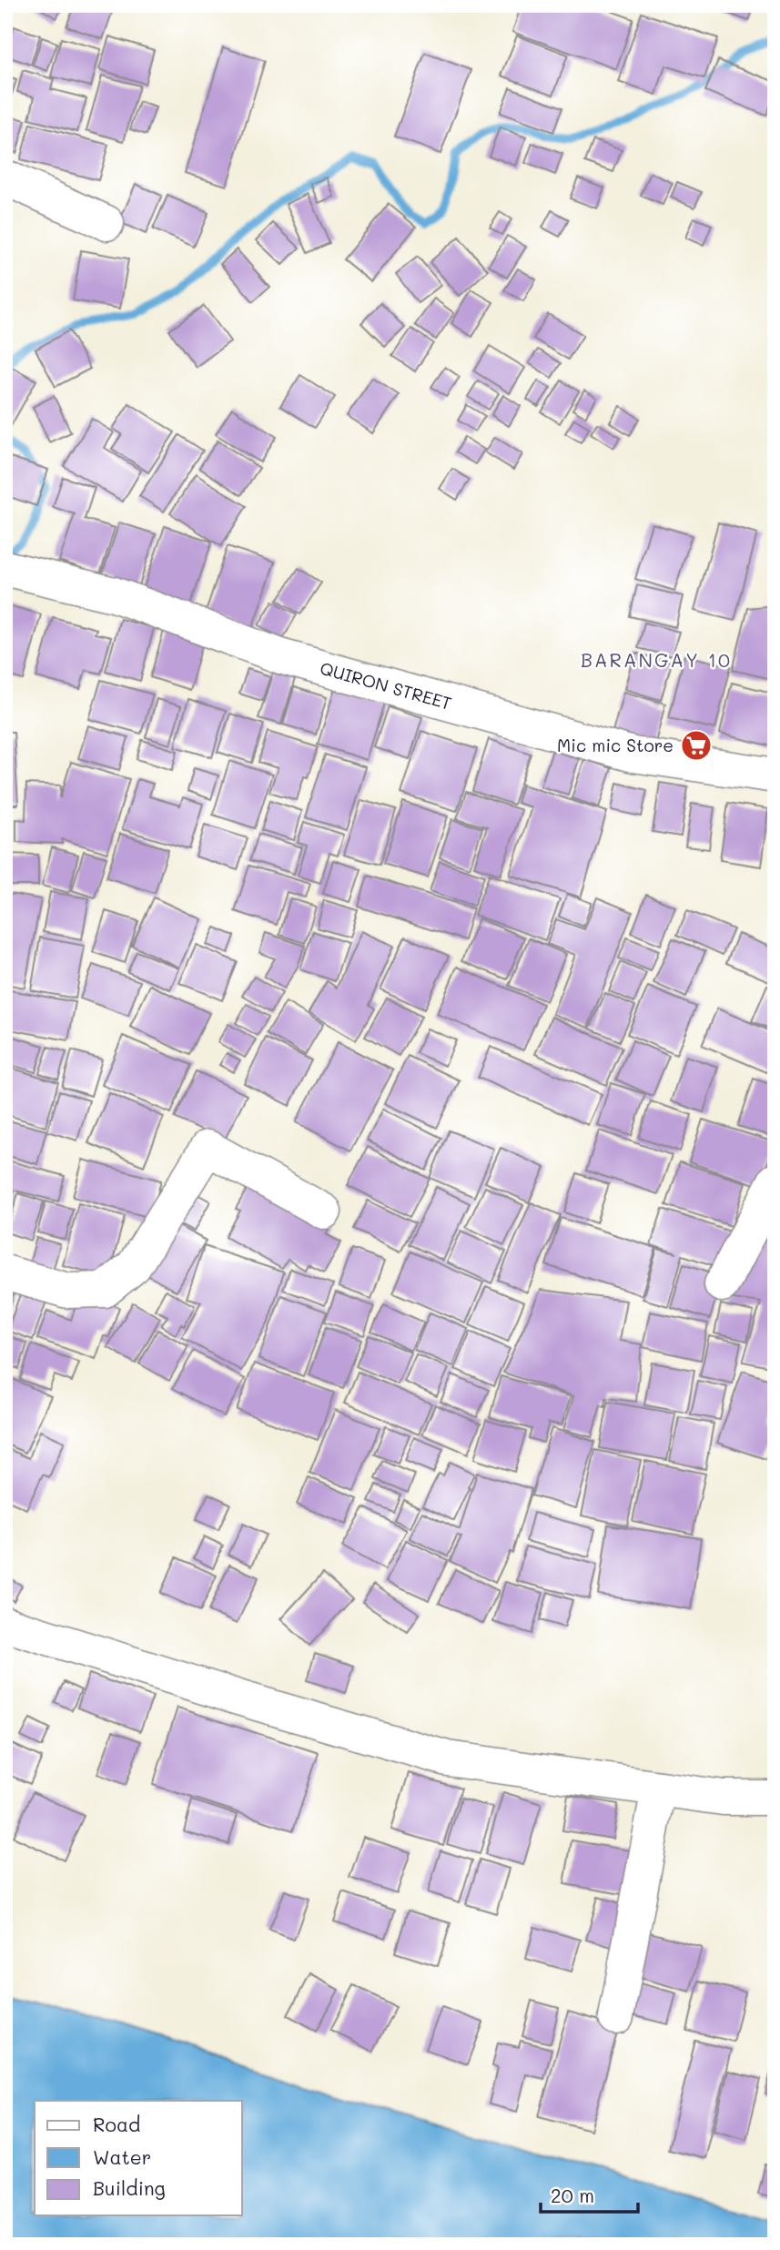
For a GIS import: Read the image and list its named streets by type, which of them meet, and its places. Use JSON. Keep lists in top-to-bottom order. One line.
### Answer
{"streets":{"street":["QUIRON STREET"]},"districts":["BARANGAY 10"],"places":{"supermarket":["Mic mic Store"]},"legend":["Road","Water","Building"],"scale_bar":"20 m"}
